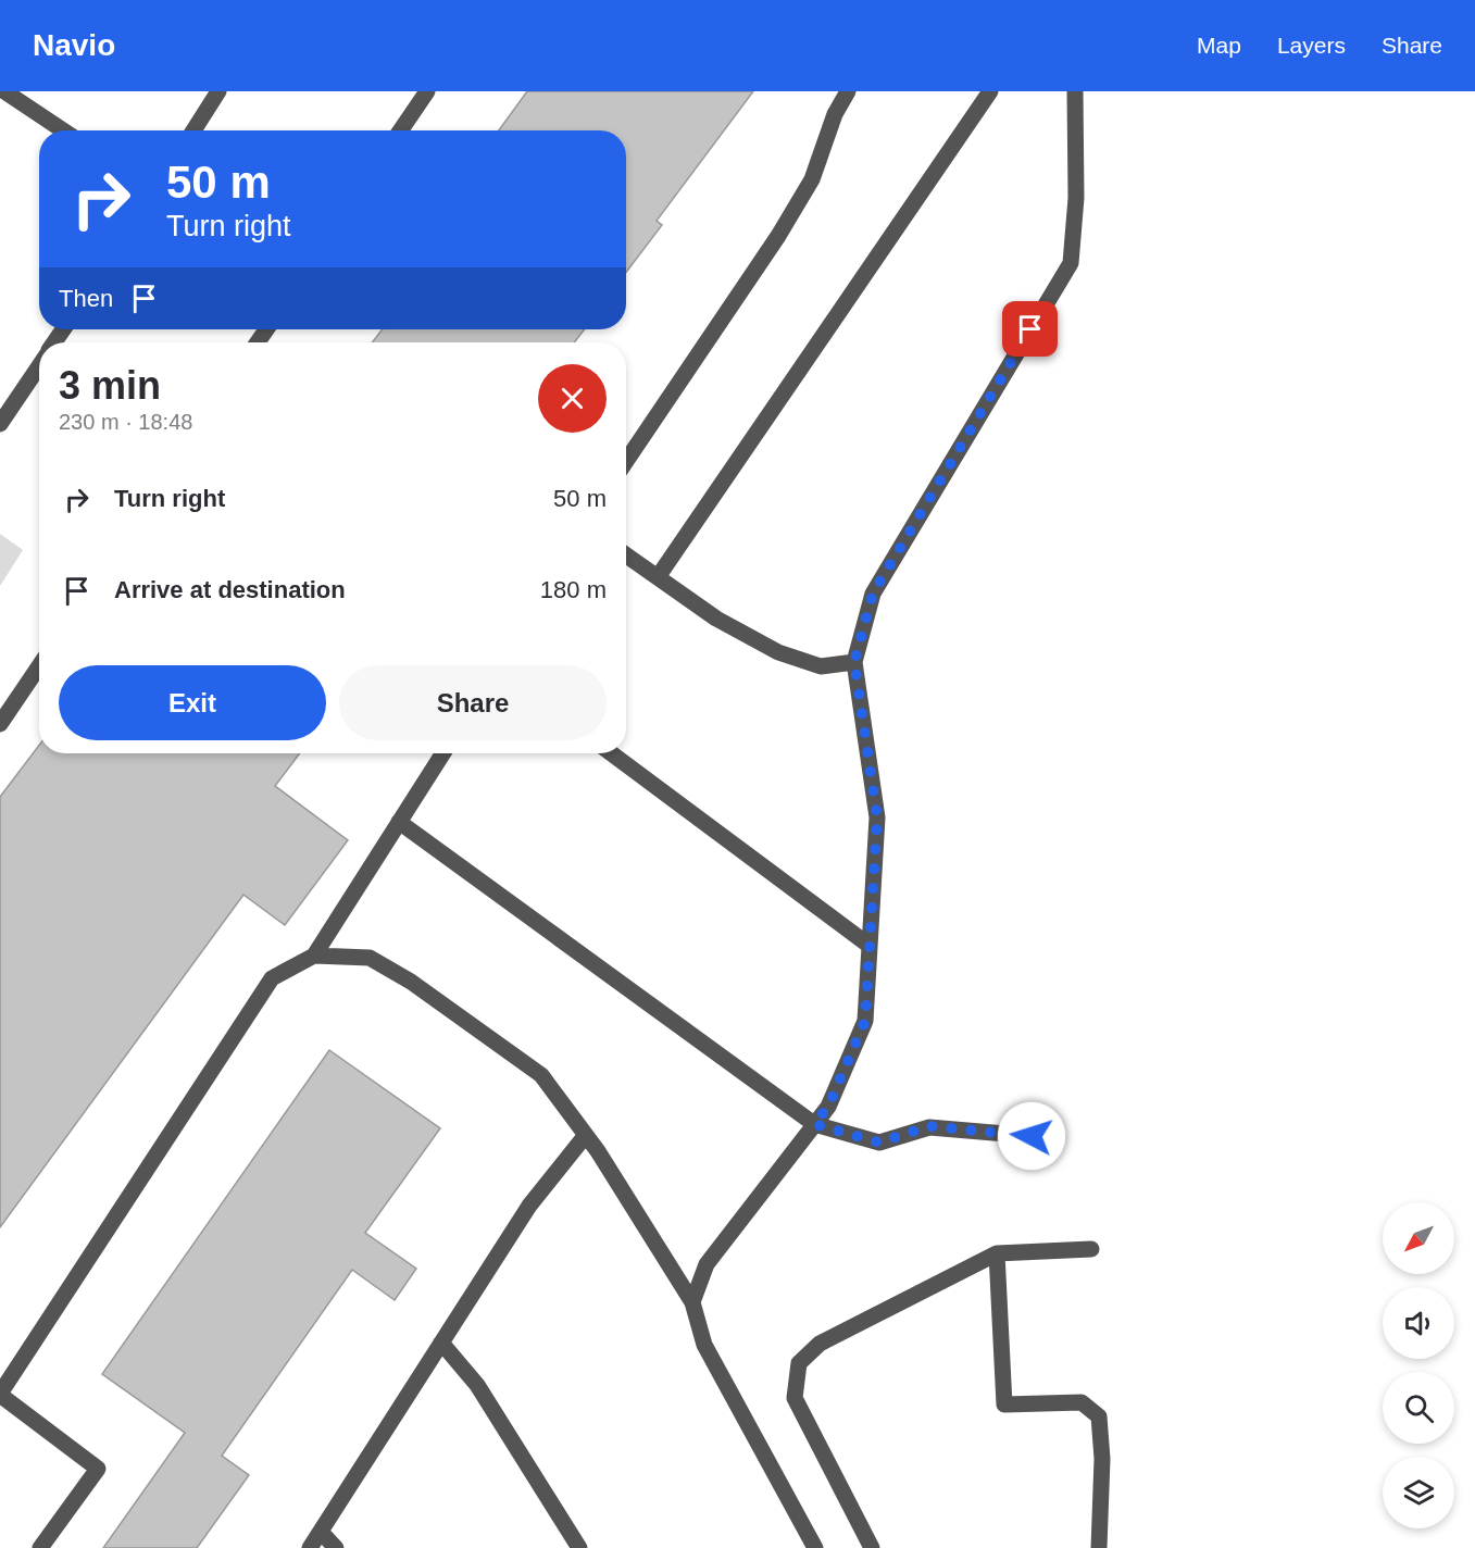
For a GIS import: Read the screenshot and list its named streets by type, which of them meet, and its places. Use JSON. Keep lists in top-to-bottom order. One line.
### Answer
{"north":"bottom left","page":{"header":"Navio","nav":["Map","Layers","Share"],"turn":["50 m","Turn right"],"then":"Then","heading":["3 min","230 m · 18:48"],"list":[{"name":"Turn right","value":"50 m"},{"name":"Arrive at destination","value":"180 m"}],"buttons":["Exit","Share"]}}
